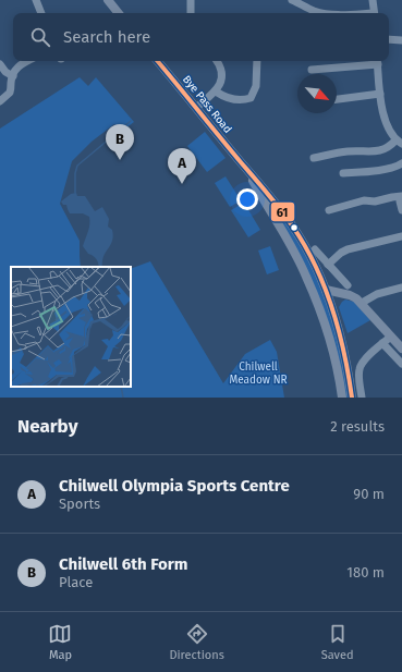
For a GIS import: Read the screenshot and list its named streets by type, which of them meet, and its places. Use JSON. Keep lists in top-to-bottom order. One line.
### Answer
{"streets":{"main road":["Bye Pass Road"]},"parks":["Chilwell Meadow NR"],"lines":["transit line 61"],"north":"bottom right","page":{"search":"Search here","pins":["B","A"],"heading":["Nearby","2 results"],"list":[{"mark":"A","name":"Chilwell Olympia Sports Centre","note":"Sports","value":"90 m"},{"mark":"B","name":"Chilwell 6th Form","note":"Place","value":"180 m"}],"nav":["Map","Directions","Saved"]}}
